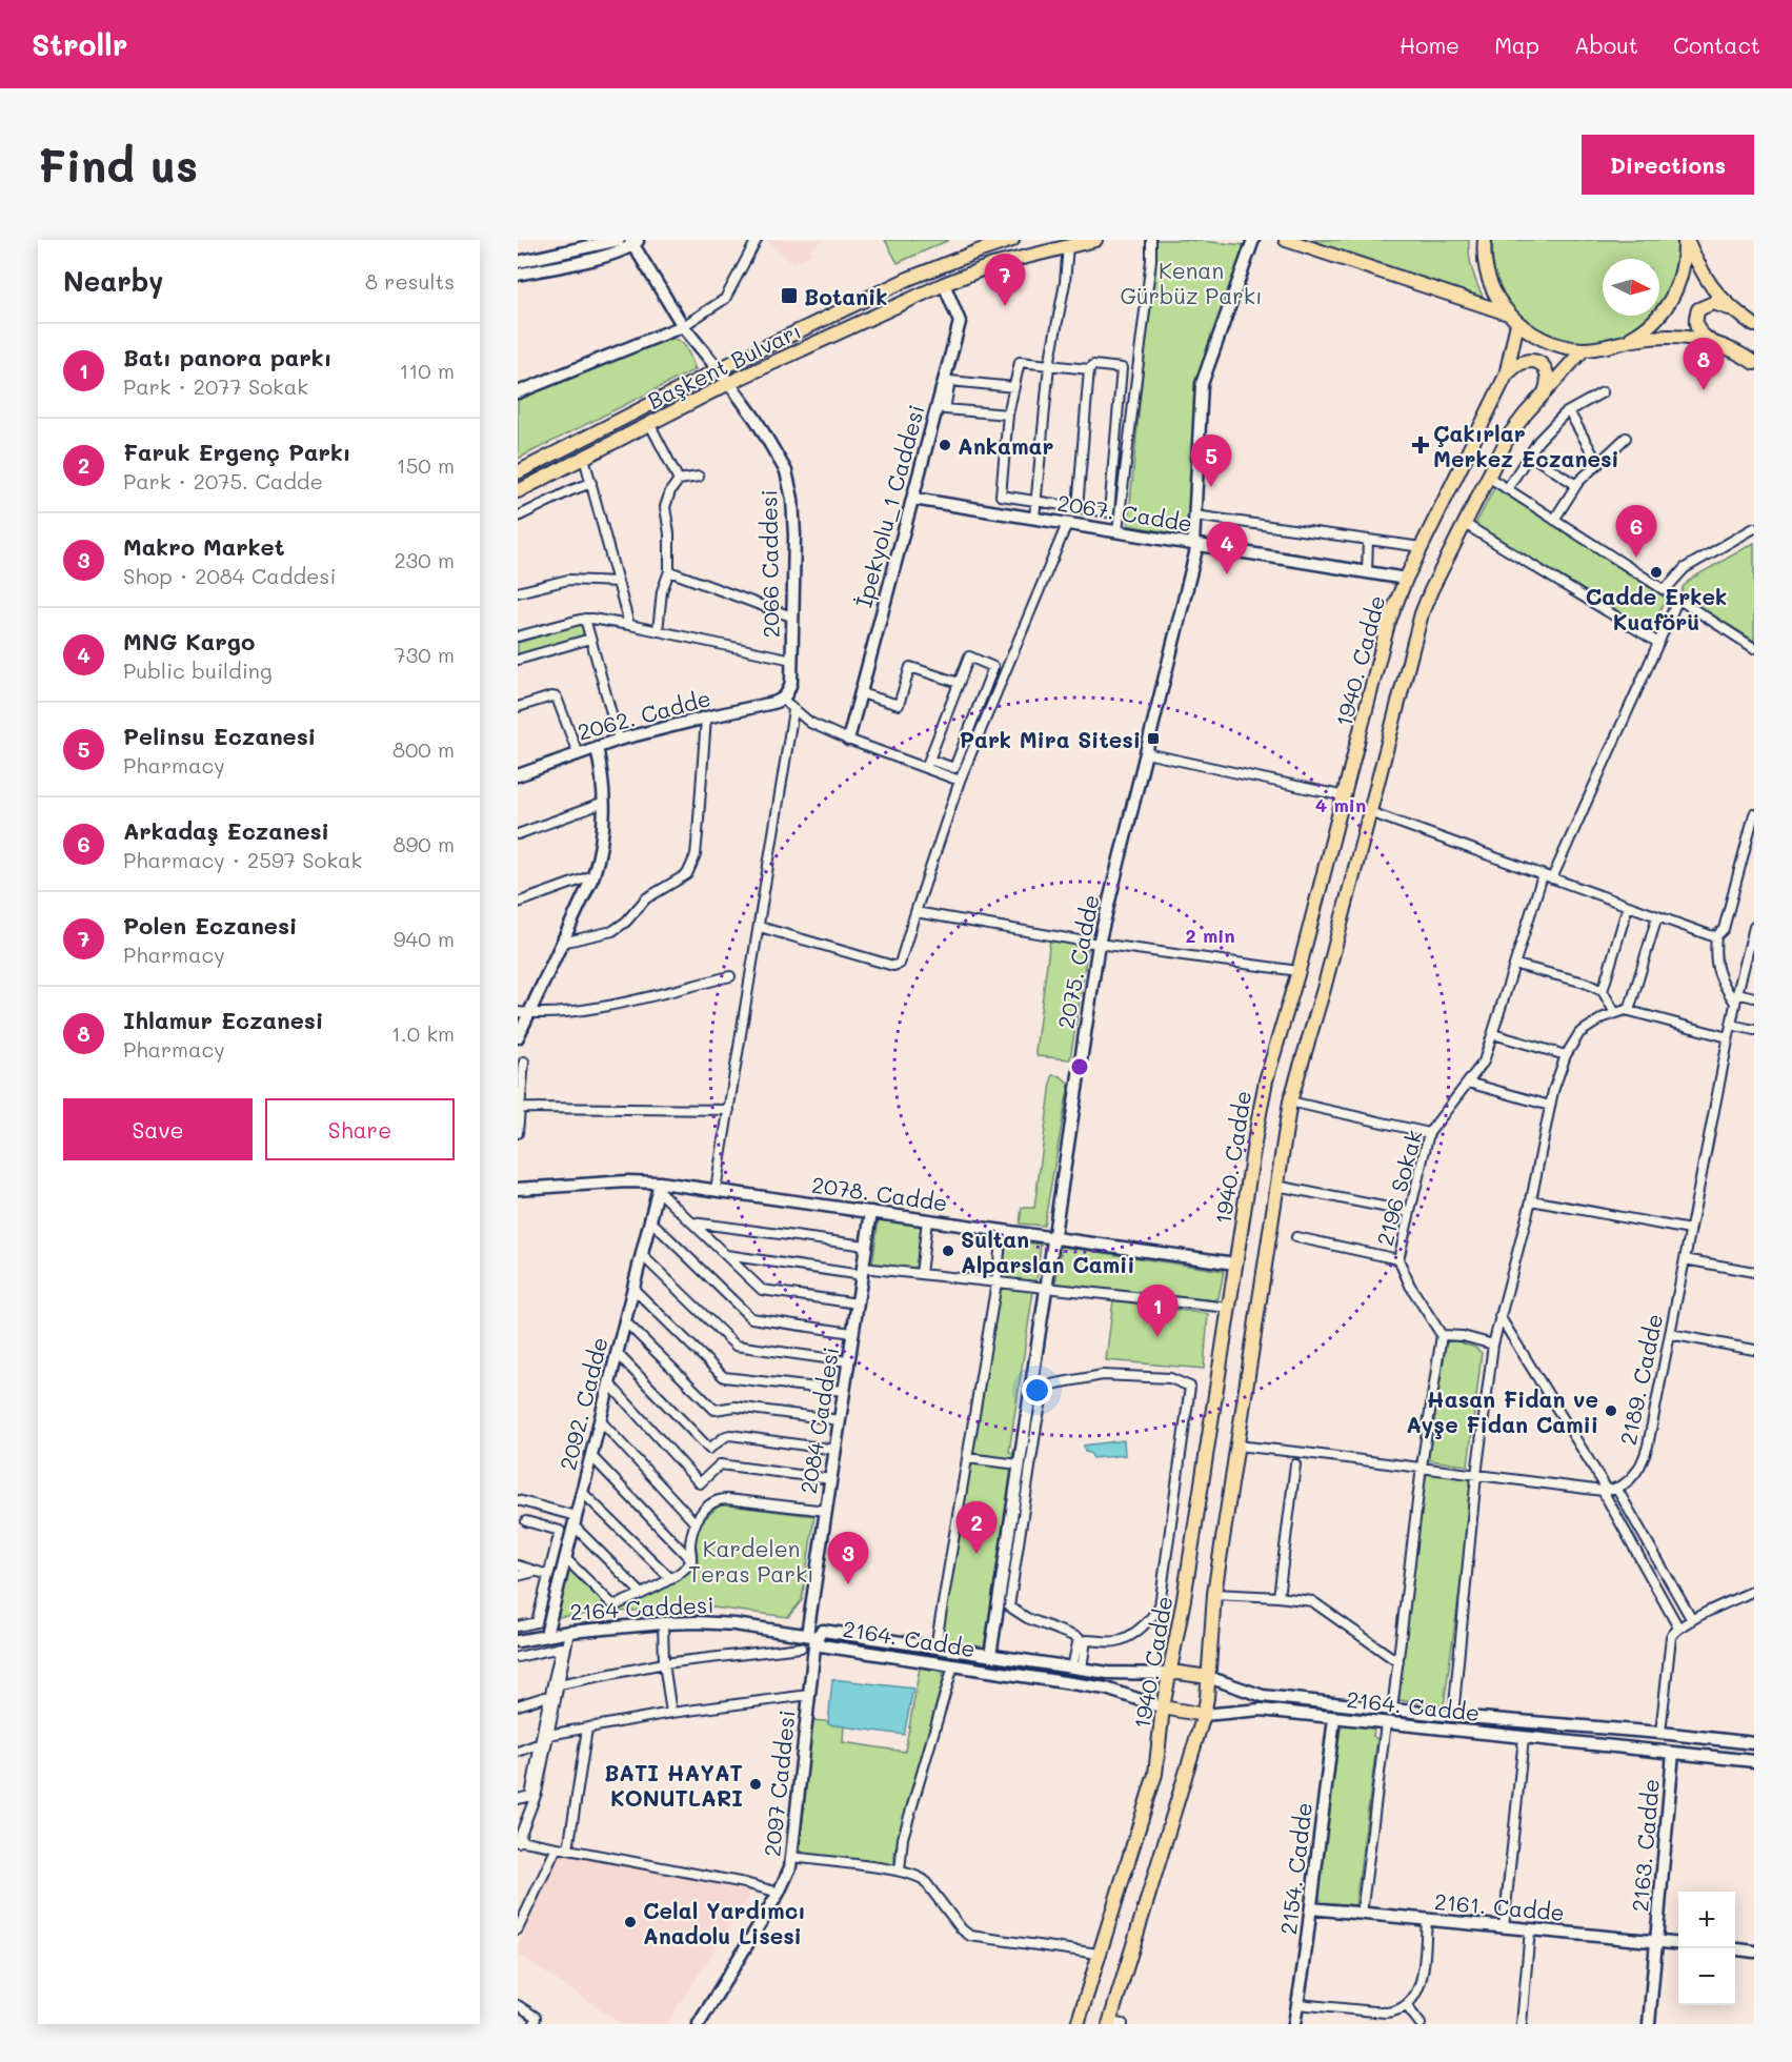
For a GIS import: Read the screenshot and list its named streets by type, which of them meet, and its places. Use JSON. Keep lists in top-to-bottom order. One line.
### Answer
{"streets":{"main road":["Başkent Bulvarı","1940. Cadde","2164. Cadde"],"street":["İpekyolu_1 Caddesi","2067. Cadde","2066 Caddesi","2062. Cadde","2075. Cadde","2196 Sokak","2078. Cadde","2189. Cadde","2092. Cadde","2084 Caddesi","2164 Caddesi","2097 Caddesi","2163. Cadde","2154. Cadde","2161. Cadde"]},"crossings":[["Başkent Bulvarı","İpekyolu_1 Caddesi"],["Başkent Bulvarı","2066 Caddesi"],["İpekyolu_1 Caddesi","2067. Cadde"],["2067. Cadde","1940. Cadde"],["2067. Cadde","2075. Cadde"],["2066 Caddesi","2062. Cadde"],["1940. Cadde","2078. Cadde"],["1940. Cadde","2164. Cadde"],["2075. Cadde","2078. Cadde"],["2075. Cadde","2164. Cadde"],["2078. Cadde","2092. Cadde"],["2078. Cadde","2084 Caddesi"],["2092. Cadde","2164 Caddesi"],["2084 Caddesi","2164 Caddesi"],["2084 Caddesi","2164. Cadde"],["2084 Caddesi","2097 Caddesi"],["2164 Caddesi","2164. Cadde"],["2164 Caddesi","2097 Caddesi"],["2164. Cadde","2097 Caddesi"],["2164. Cadde","2163. Cadde"],["2164. Cadde","2154. Cadde"],["2163. Cadde","2161. Cadde"],["2154. Cadde","2161. Cadde"]],"parks":["Kenan Gürbüz Parkı","Kardelen Teras Parkı"],"places":{"transit":["Botanik","Park Mira Sitesi"],"other":["Ankamar","Cadde Erkek Kuaförü","Sultan Alparslan Camii","Hasan Fidan ve Ayşe Fidan Camii","BATI HAYAT KONUTLARI","Celal Yardımcı Anadolu Lisesi"],"health":["Çakırlar Merkez Eczanesi"]},"north":"right","page":{"header":"Strollr","nav":["Home","Map","About","Contact"],"buttons":["Directions",["Save","Share"]],"title":"Find us","heading":["Nearby","8 results"],"pins":["7","8","5","6","4","1","2","3"],"list":[{"mark":"1","name":"Batı panora parkı","note":"Park · 2077 Sokak","value":"110 m"},{"mark":"2","name":"Faruk Ergenç Parkı","note":"Park · 2075. Cadde","value":"150 m"},{"mark":"3","name":"Makro Market","note":"Shop · 2084 Caddesi","value":"230 m"},{"mark":"4","name":"MNG Kargo","note":"Public building","value":"730 m"},{"mark":"5","name":"Pelinsu Eczanesi","note":"Pharmacy","value":"800 m"},{"mark":"6","name":"Arkadaş Eczanesi","note":"Pharmacy · 2597 Sokak","value":"890 m"},{"mark":"7","name":"Polen Eczanesi","note":"Pharmacy","value":"940 m"},{"mark":"8","name":"Ihlamur Eczanesi","note":"Pharmacy","value":"1.0 km"}],"map_buttons":["+","−"]},"rings":["4 min","2 min"]}
